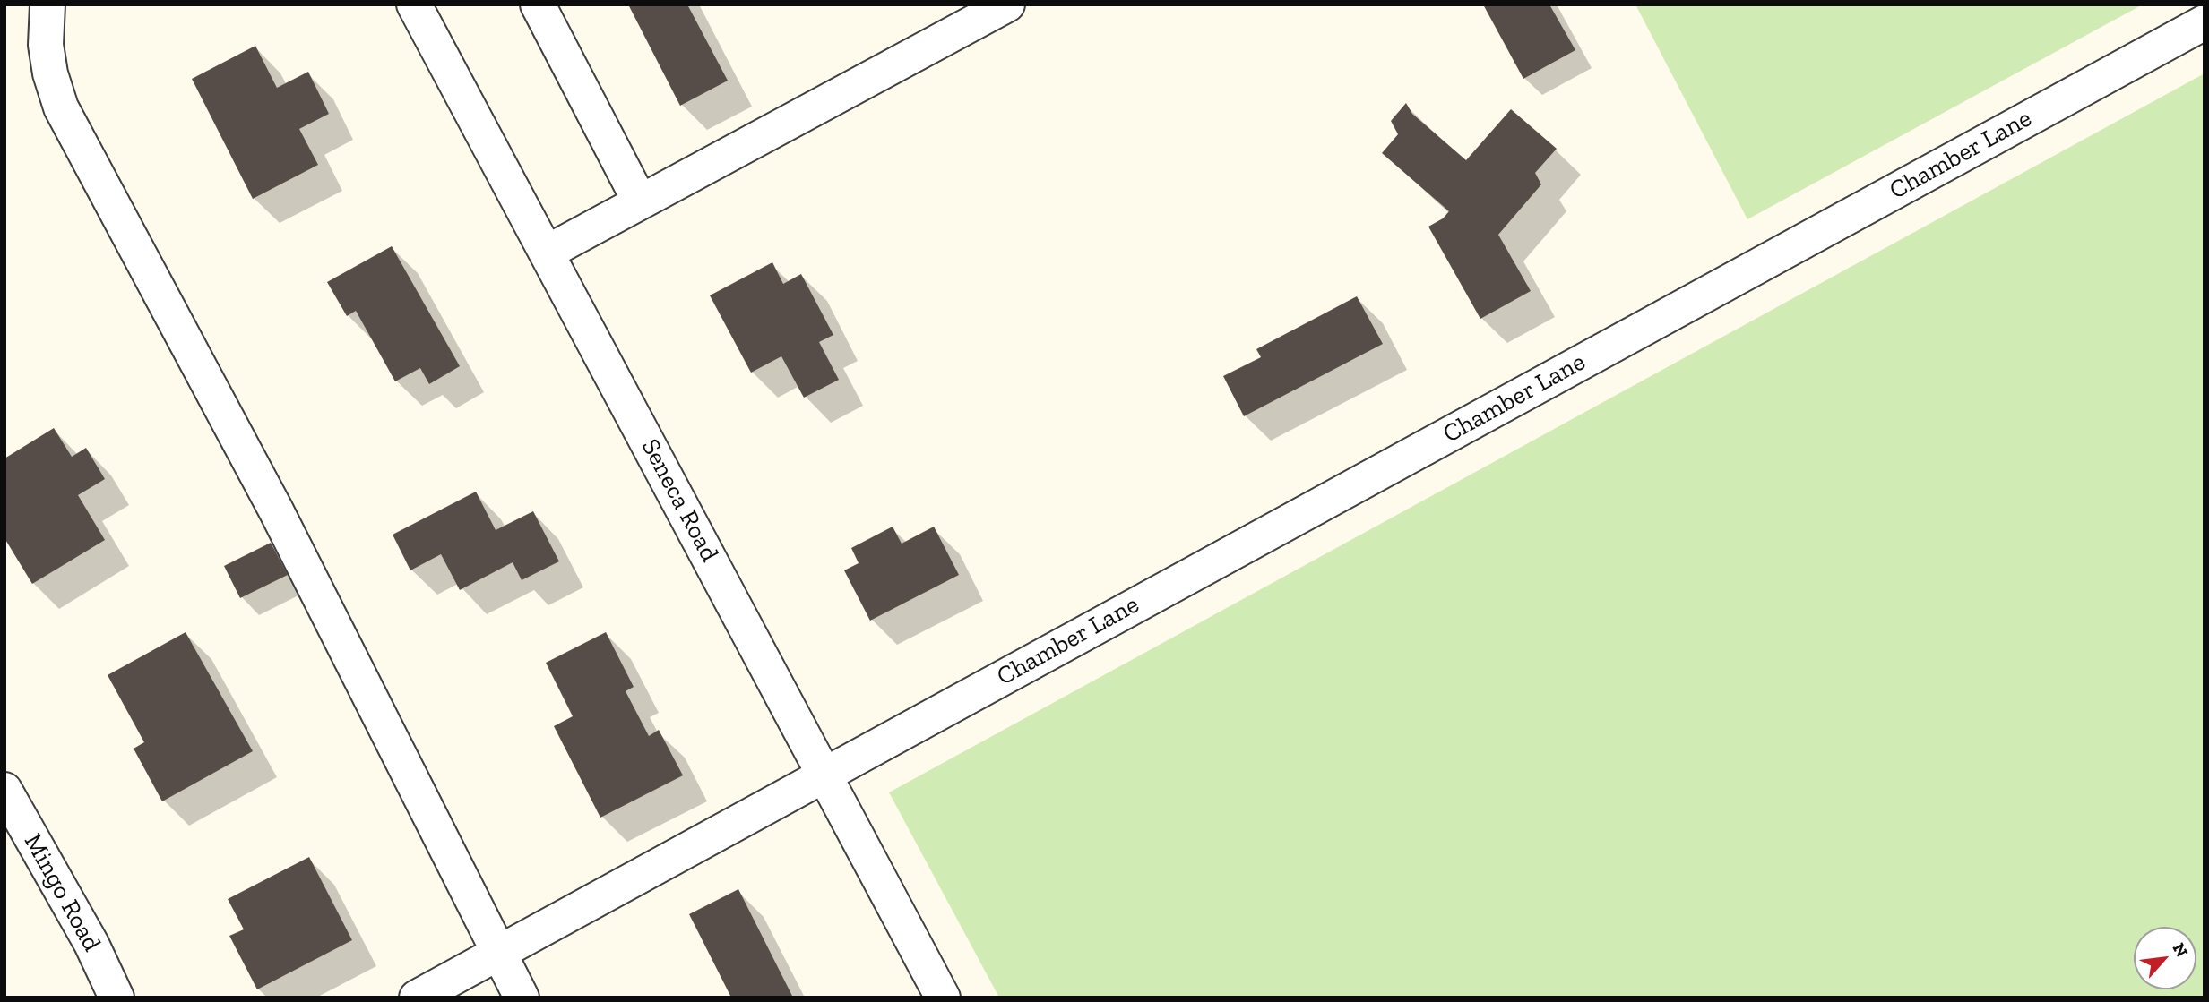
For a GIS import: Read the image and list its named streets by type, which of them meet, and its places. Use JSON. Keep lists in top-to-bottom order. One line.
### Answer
{"streets":{"street":["Chamber Lane","Seneca Road","Mingo Road"]},"crossings":[["Chamber Lane","Seneca Road"]],"north":"top right"}
